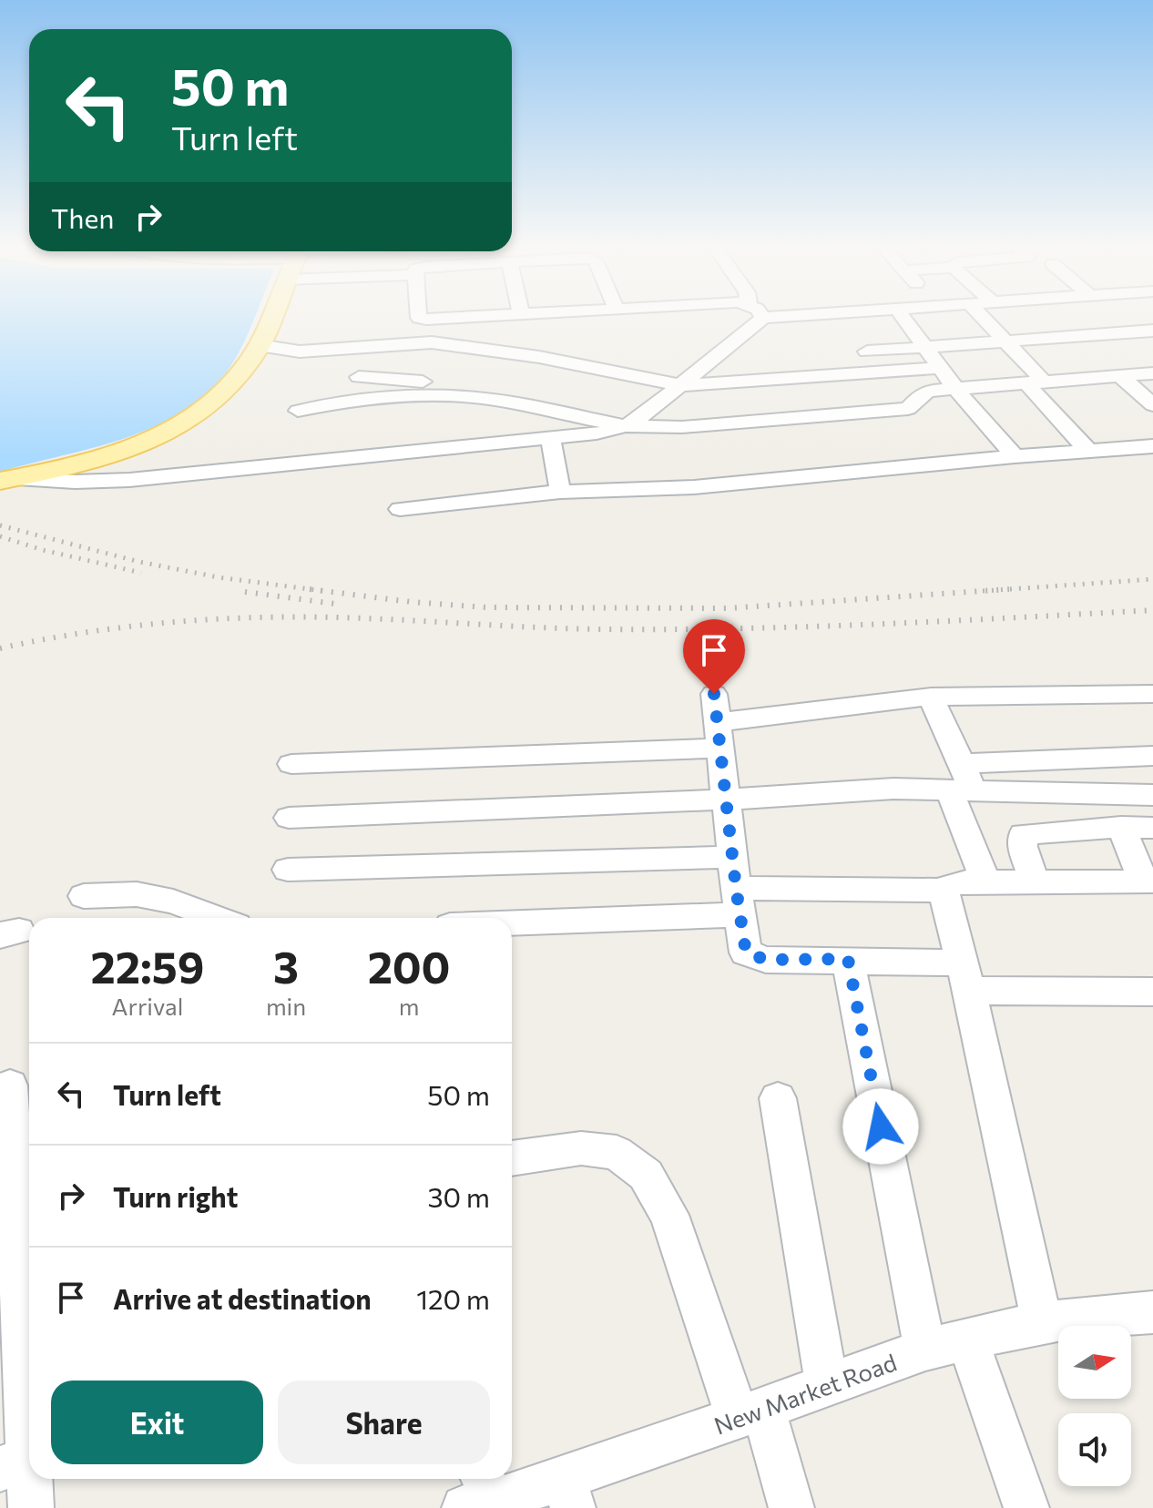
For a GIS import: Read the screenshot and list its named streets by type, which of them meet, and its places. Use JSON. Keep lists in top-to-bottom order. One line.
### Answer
{"streets":{"street":["New Market Road"]},"north":"right","page":{"turn":["50 m","Turn left"],"then":"Then","eta":["22:59","Arrival","3","min","200","m"],"list":[{"name":"Turn left","value":"50 m"},{"name":"Turn right","value":"30 m"},{"name":"Arrive at destination","value":"120 m"}],"buttons":["Exit","Share"]}}
